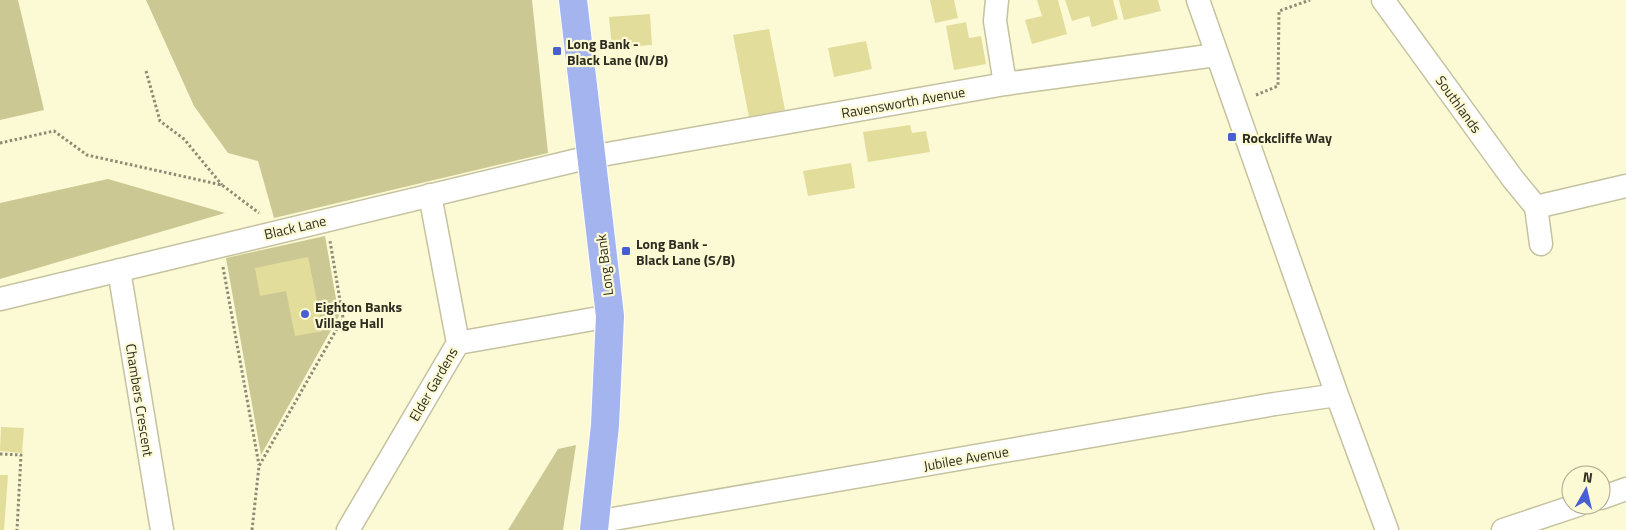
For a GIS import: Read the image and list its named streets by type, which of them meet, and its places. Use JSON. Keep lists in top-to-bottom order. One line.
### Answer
{"streets":{"main road":["Long Bank"],"street":["Ravensworth Avenue","Southlands","Black Lane","Elder Gardens","Chambers Crescent","Jubilee Avenue"]},"crossings":[["Ravensworth Avenue","Black Lane"],["Ravensworth Avenue","Long Bank"],["Black Lane","Long Bank"],["Black Lane","Elder Gardens"],["Black Lane","Chambers Crescent"],["Long Bank","Jubilee Avenue"]],"places":{"transit":["Long Bank - Black Lane (N/B)","Rockcliffe Way","Long Bank - Black Lane (S/B)"],"other":["Eighton Banks Village Hall"]},"north":"top"}
